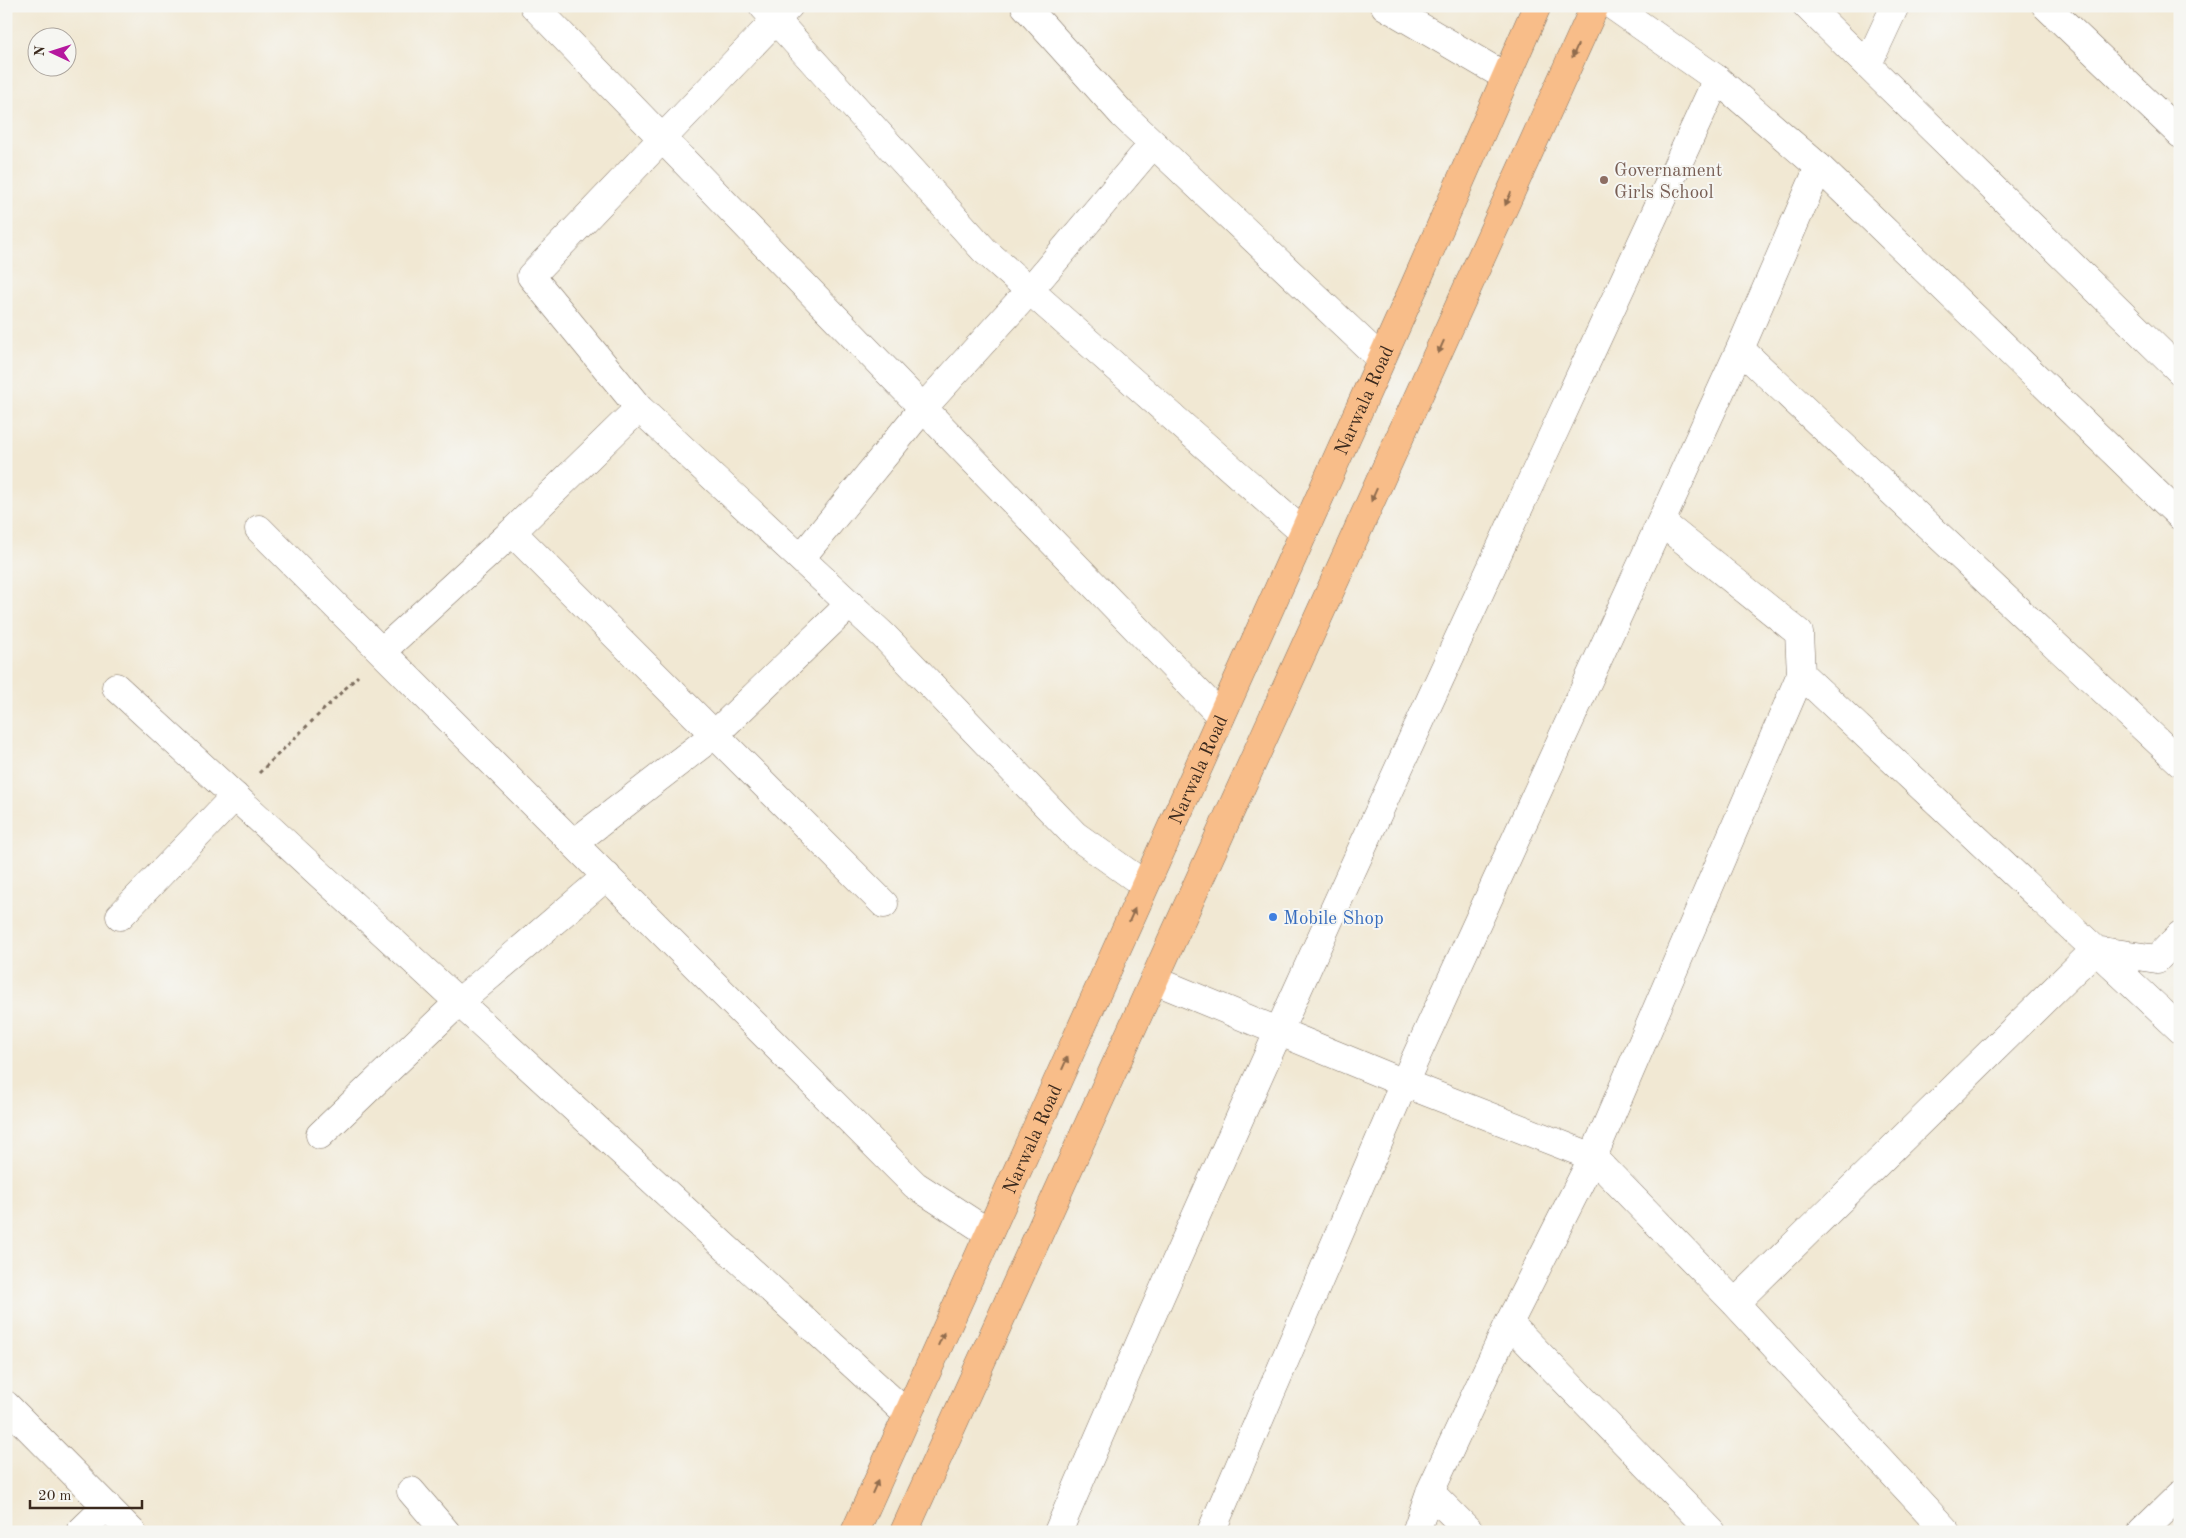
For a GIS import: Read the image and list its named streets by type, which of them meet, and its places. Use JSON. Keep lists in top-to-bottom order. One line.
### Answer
{"streets":{"main road":["Narwala Road"]},"places":["Governament Girls School","Mobile Shop"],"scale_bar":"20 m","north":"left"}
